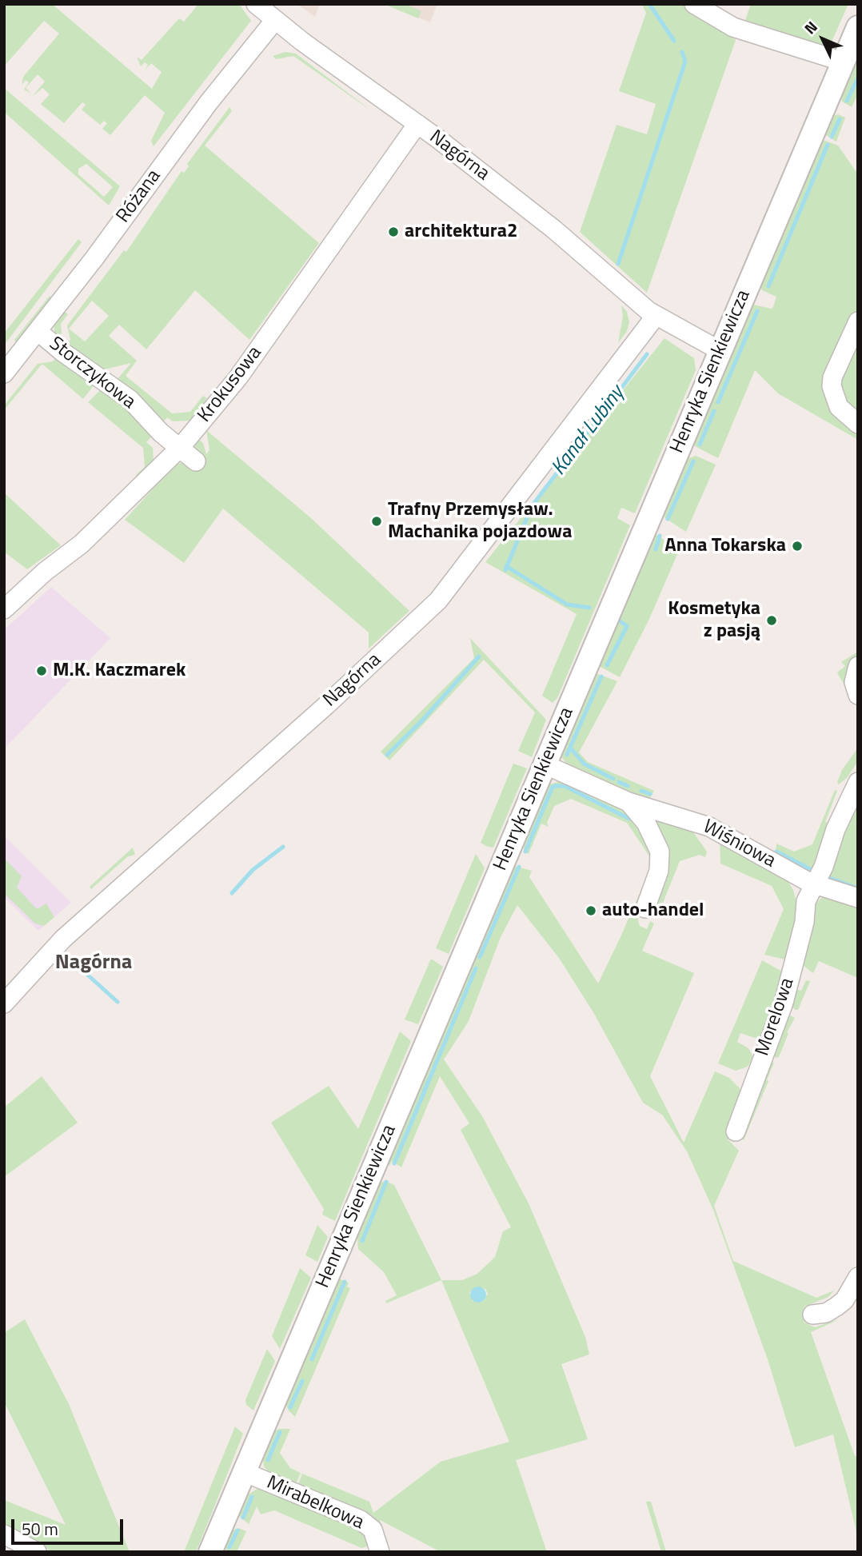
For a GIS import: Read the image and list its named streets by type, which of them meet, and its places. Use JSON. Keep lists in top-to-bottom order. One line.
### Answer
{"streets":{"street":["Nagórna","Różana","Henryka Sienkiewicza","Storczykowa","Krokusowa","Wiśniowa","Morelowa","Mirabelkowa"]},"crossings":[["Nagórna","Różana"],["Nagórna","Henryka Sienkiewicza"],["Nagórna","Krokusowa"],["Różana","Storczykowa"],["Henryka Sienkiewicza","Wiśniowa"],["Henryka Sienkiewicza","Mirabelkowa"],["Storczykowa","Krokusowa"],["Wiśniowa","Morelowa"]],"districts":["Nagórna"],"water":["Kanał Lubiny"],"places":["architektura2","Trafny Przemysław. Machanika pojazdowa","Anna Tokarska","Kosmetyka z pasją","M.K. Kaczmarek","auto-handel"],"scale_bar":"50 m","north":"top left"}
